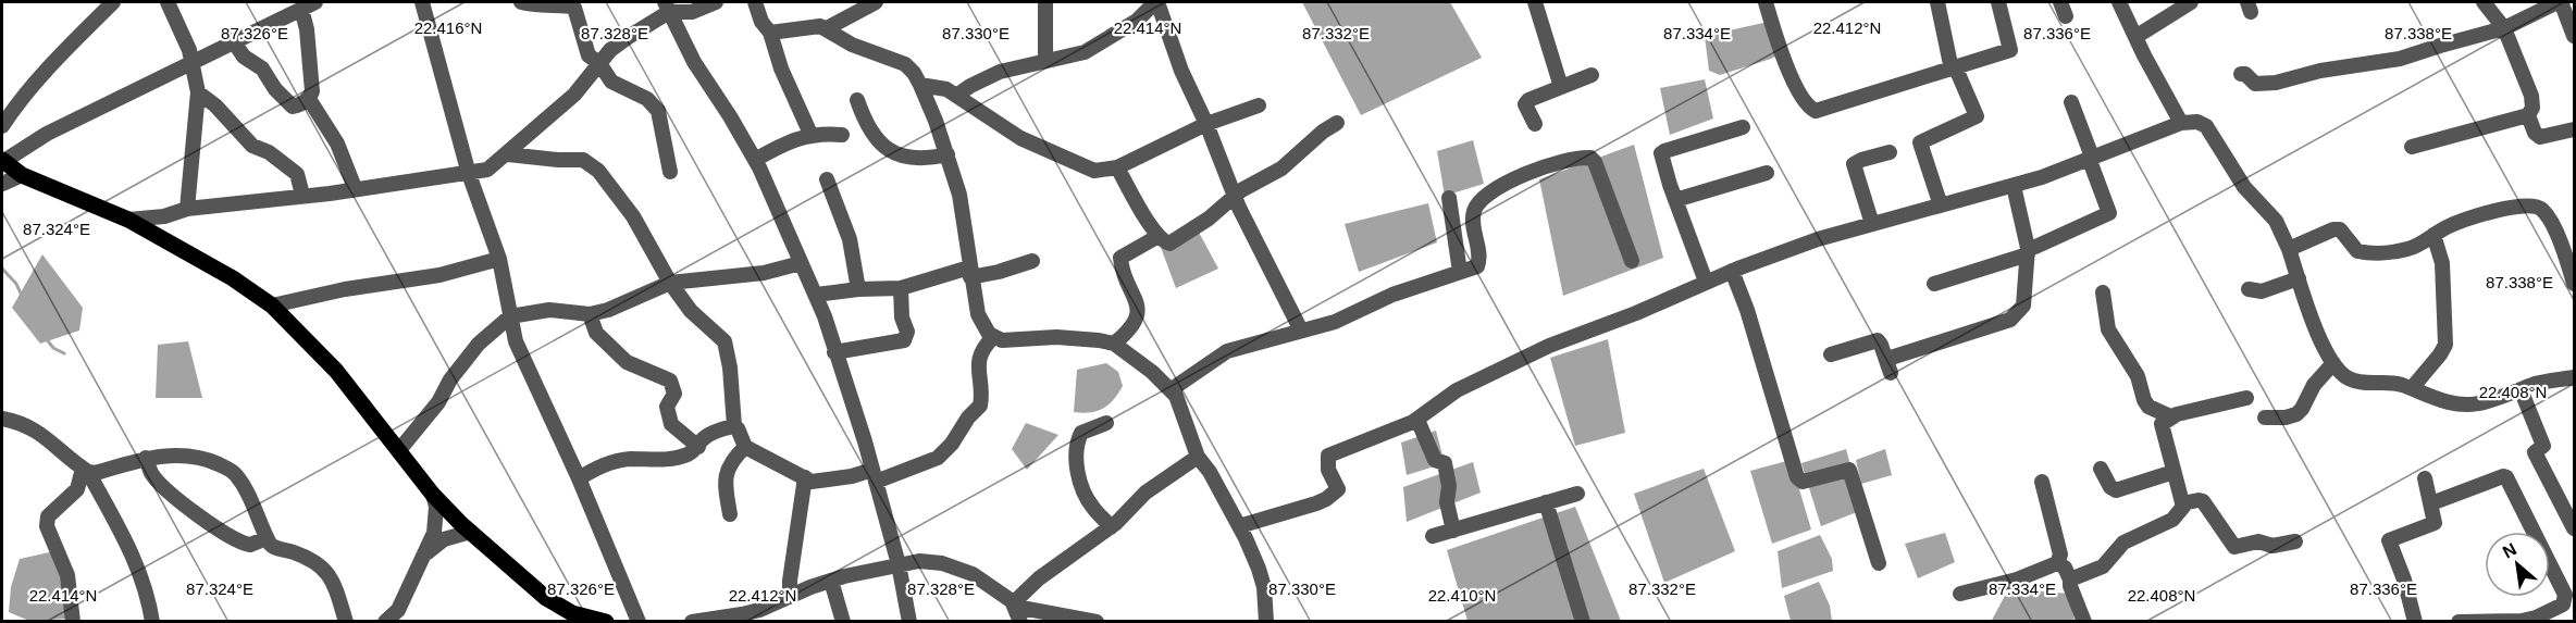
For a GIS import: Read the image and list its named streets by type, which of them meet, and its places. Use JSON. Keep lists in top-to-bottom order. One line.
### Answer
{"north":"top left","coordinates":["22.416°N","22.414°N","22.412°N","87.326°E","87.328°E","87.330°E","87.332°E","87.334°E","87.336°E","87.338°E","87.324°E","22.408°N","22.410°N"]}
